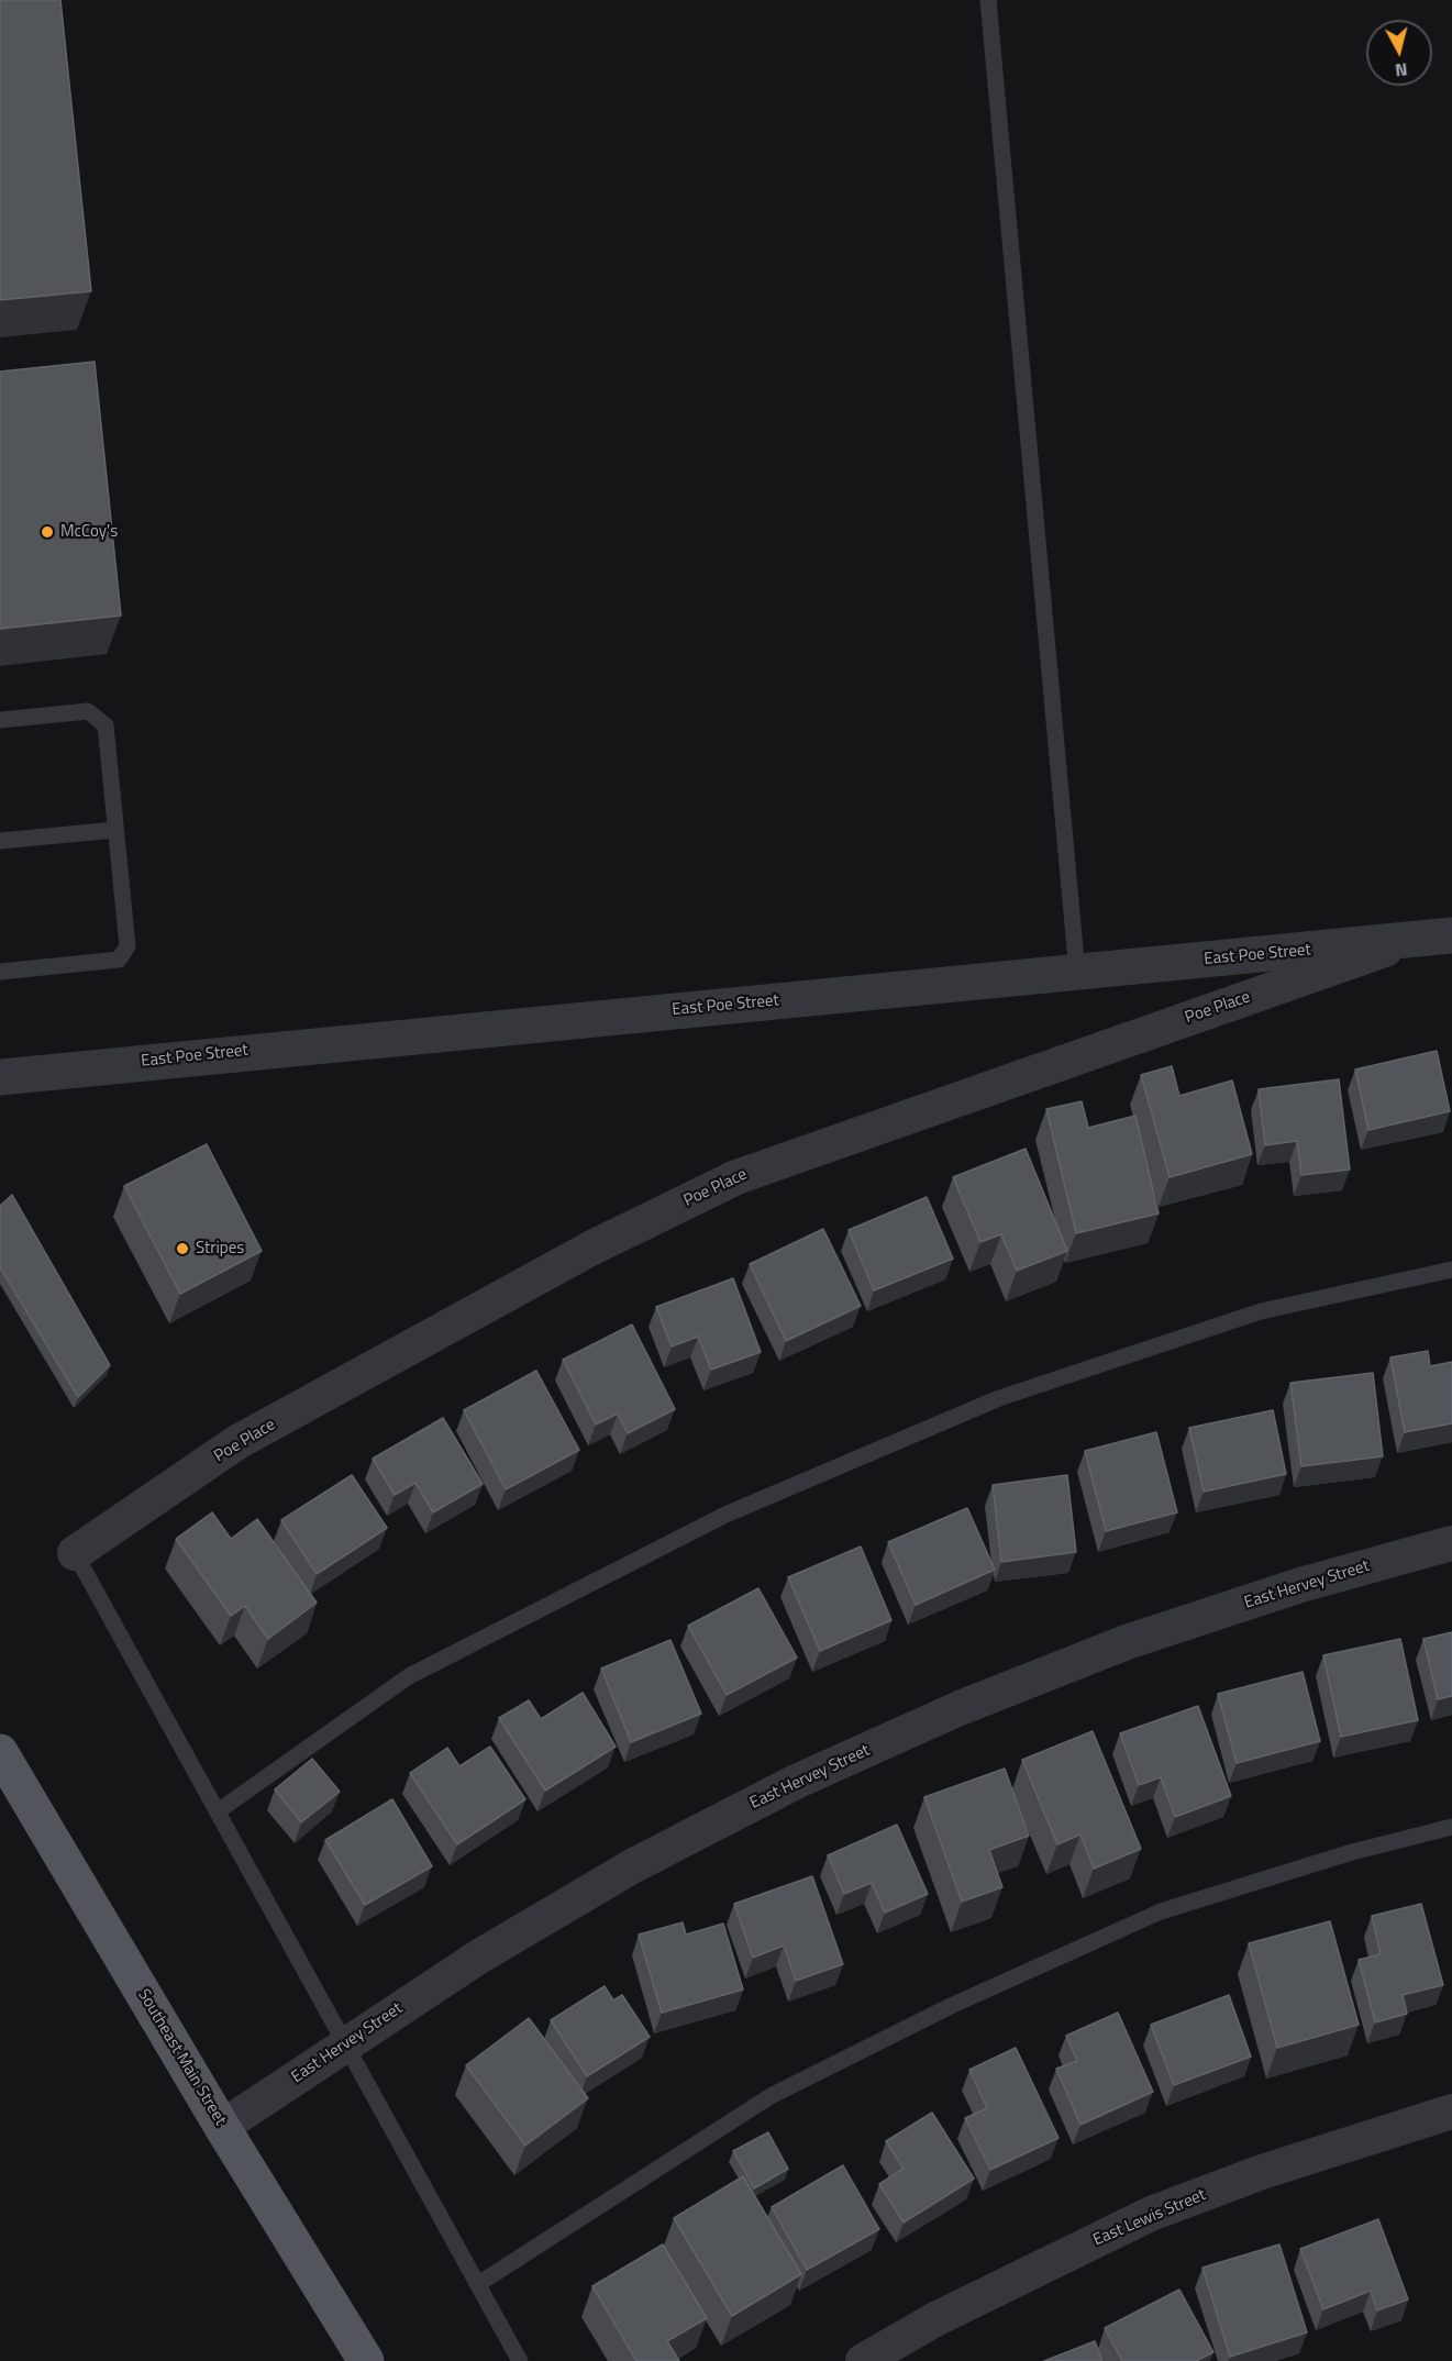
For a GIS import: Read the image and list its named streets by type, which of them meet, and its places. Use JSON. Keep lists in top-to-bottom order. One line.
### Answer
{"streets":{"main road":["Southeast Main Street"],"street":["East Poe Street","Poe Place","East Hervey Street","East Lewis Street"]},"crossings":[["East Poe Street","Poe Place"],["East Hervey Street","Southeast Main Street"]],"places":["McCoy's","Stripes"],"north":"bottom"}
